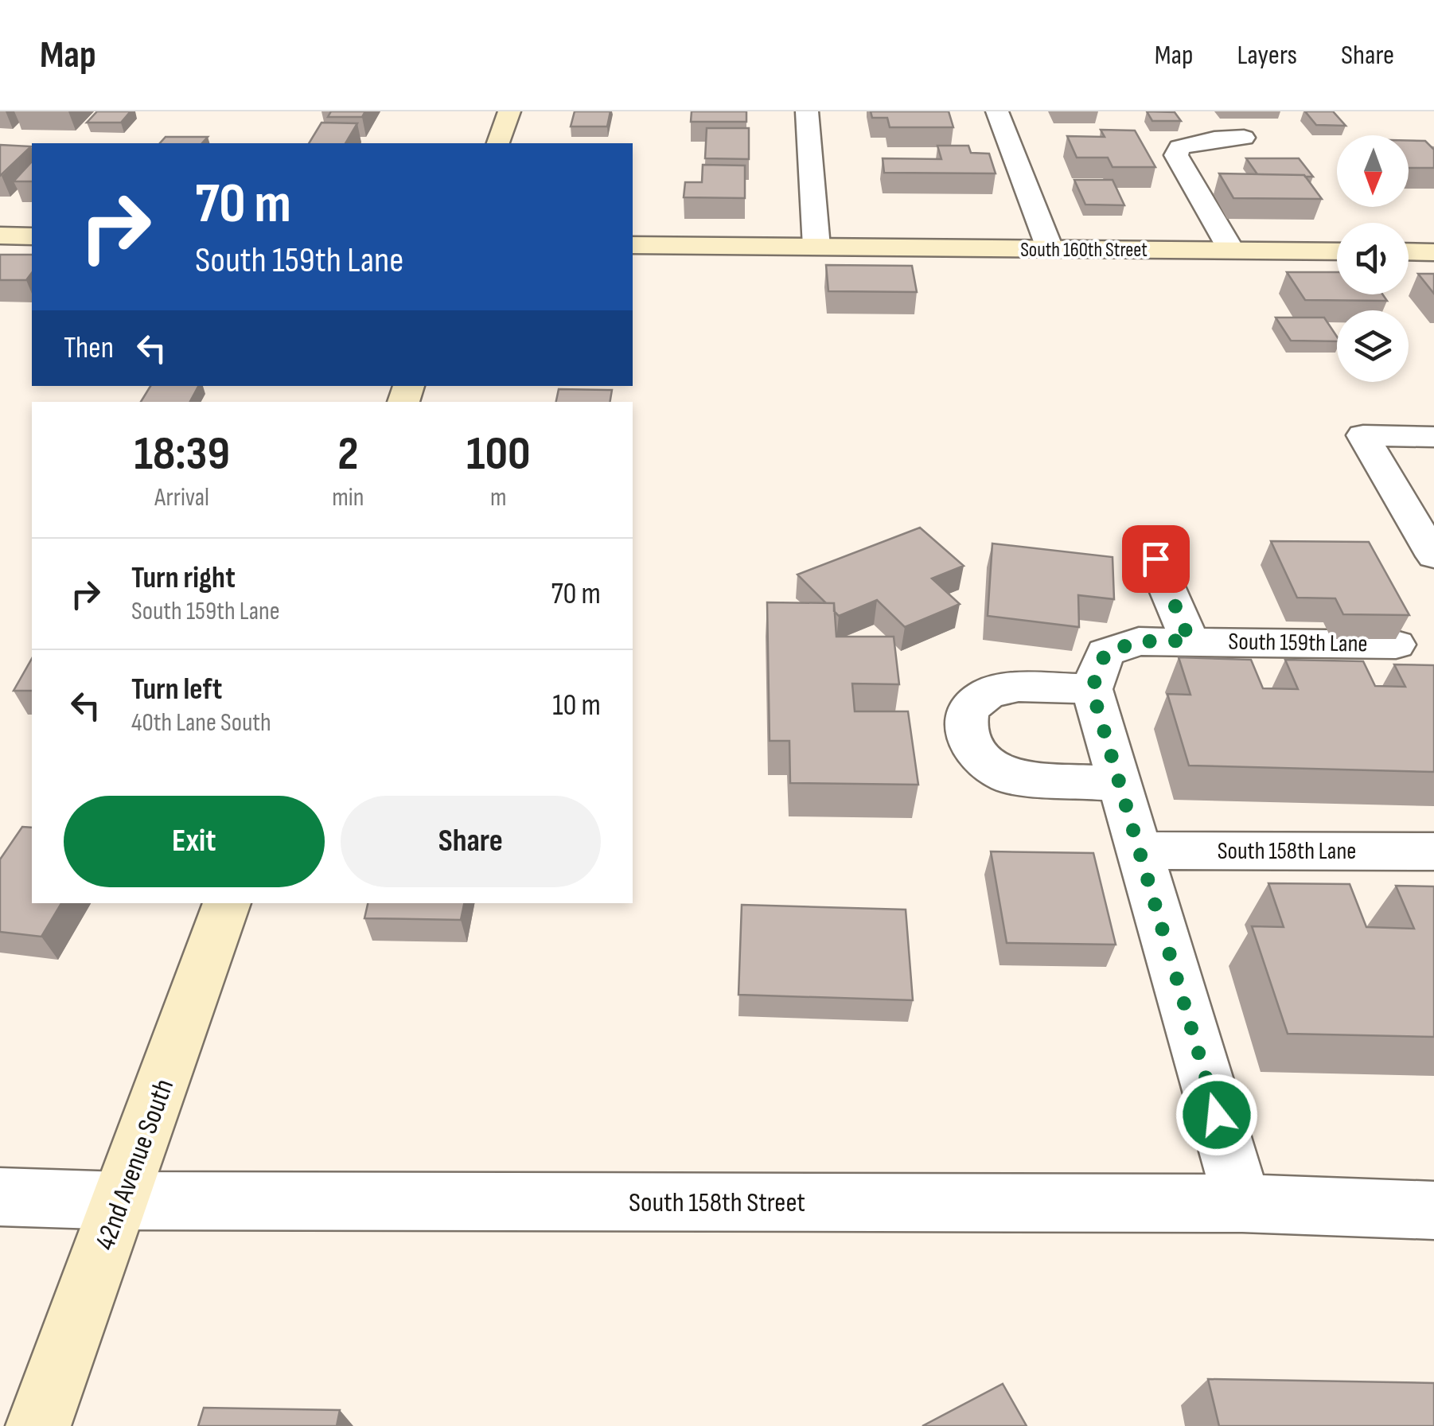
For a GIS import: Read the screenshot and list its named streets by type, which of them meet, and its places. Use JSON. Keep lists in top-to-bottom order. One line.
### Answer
{"streets":{"street":["South 160th Street","South 159th Lane","South 158th Lane","42nd Avenue South","South 158th Street"]},"crossings":[["42nd Avenue South","South 158th Street"]],"north":"bottom","page":{"header":"Map","nav":["Map","Layers","Share"],"turn":["70 m","South 159th Lane"],"then":"Then","eta":["18:39","Arrival","2","min","100","m"],"list":[{"name":"Turn right","note":"South 159th Lane","value":"70 m"},{"name":"Turn left","note":"40th Lane South","value":"10 m"}],"buttons":["Exit","Share"]}}
